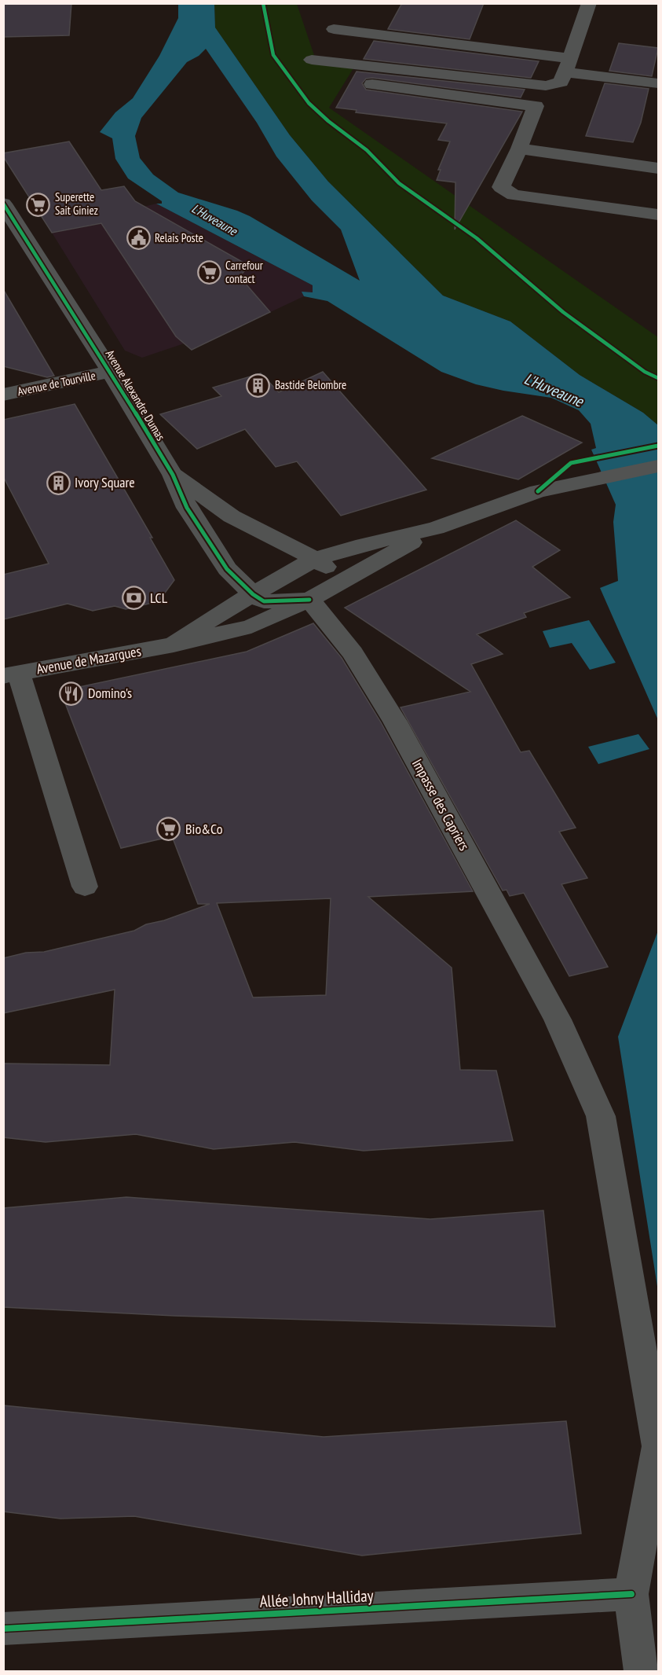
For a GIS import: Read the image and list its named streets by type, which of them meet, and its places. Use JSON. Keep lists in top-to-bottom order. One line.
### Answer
{"streets":{"street":["Avenue de Tourville","Avenue Alexandre Dumas","Avenue de Mazargues","Impasse des Capriers","Allée Johny Halliday"]},"crossings":[["Avenue de Tourville","Avenue Alexandre Dumas"],["Avenue Alexandre Dumas","Avenue de Mazargues"],["Avenue de Mazargues","Impasse des Capriers"]],"water":["L'Huveaune"],"places":{"supermarket":["Superette Sait Giniez","Carrefour contact","Bio&Co"],"public building":["Relais Poste"],"building":["Bastide Belombre","Ivory Square"],"bank":["LCL"],"restaurant":["Domino's"]}}
